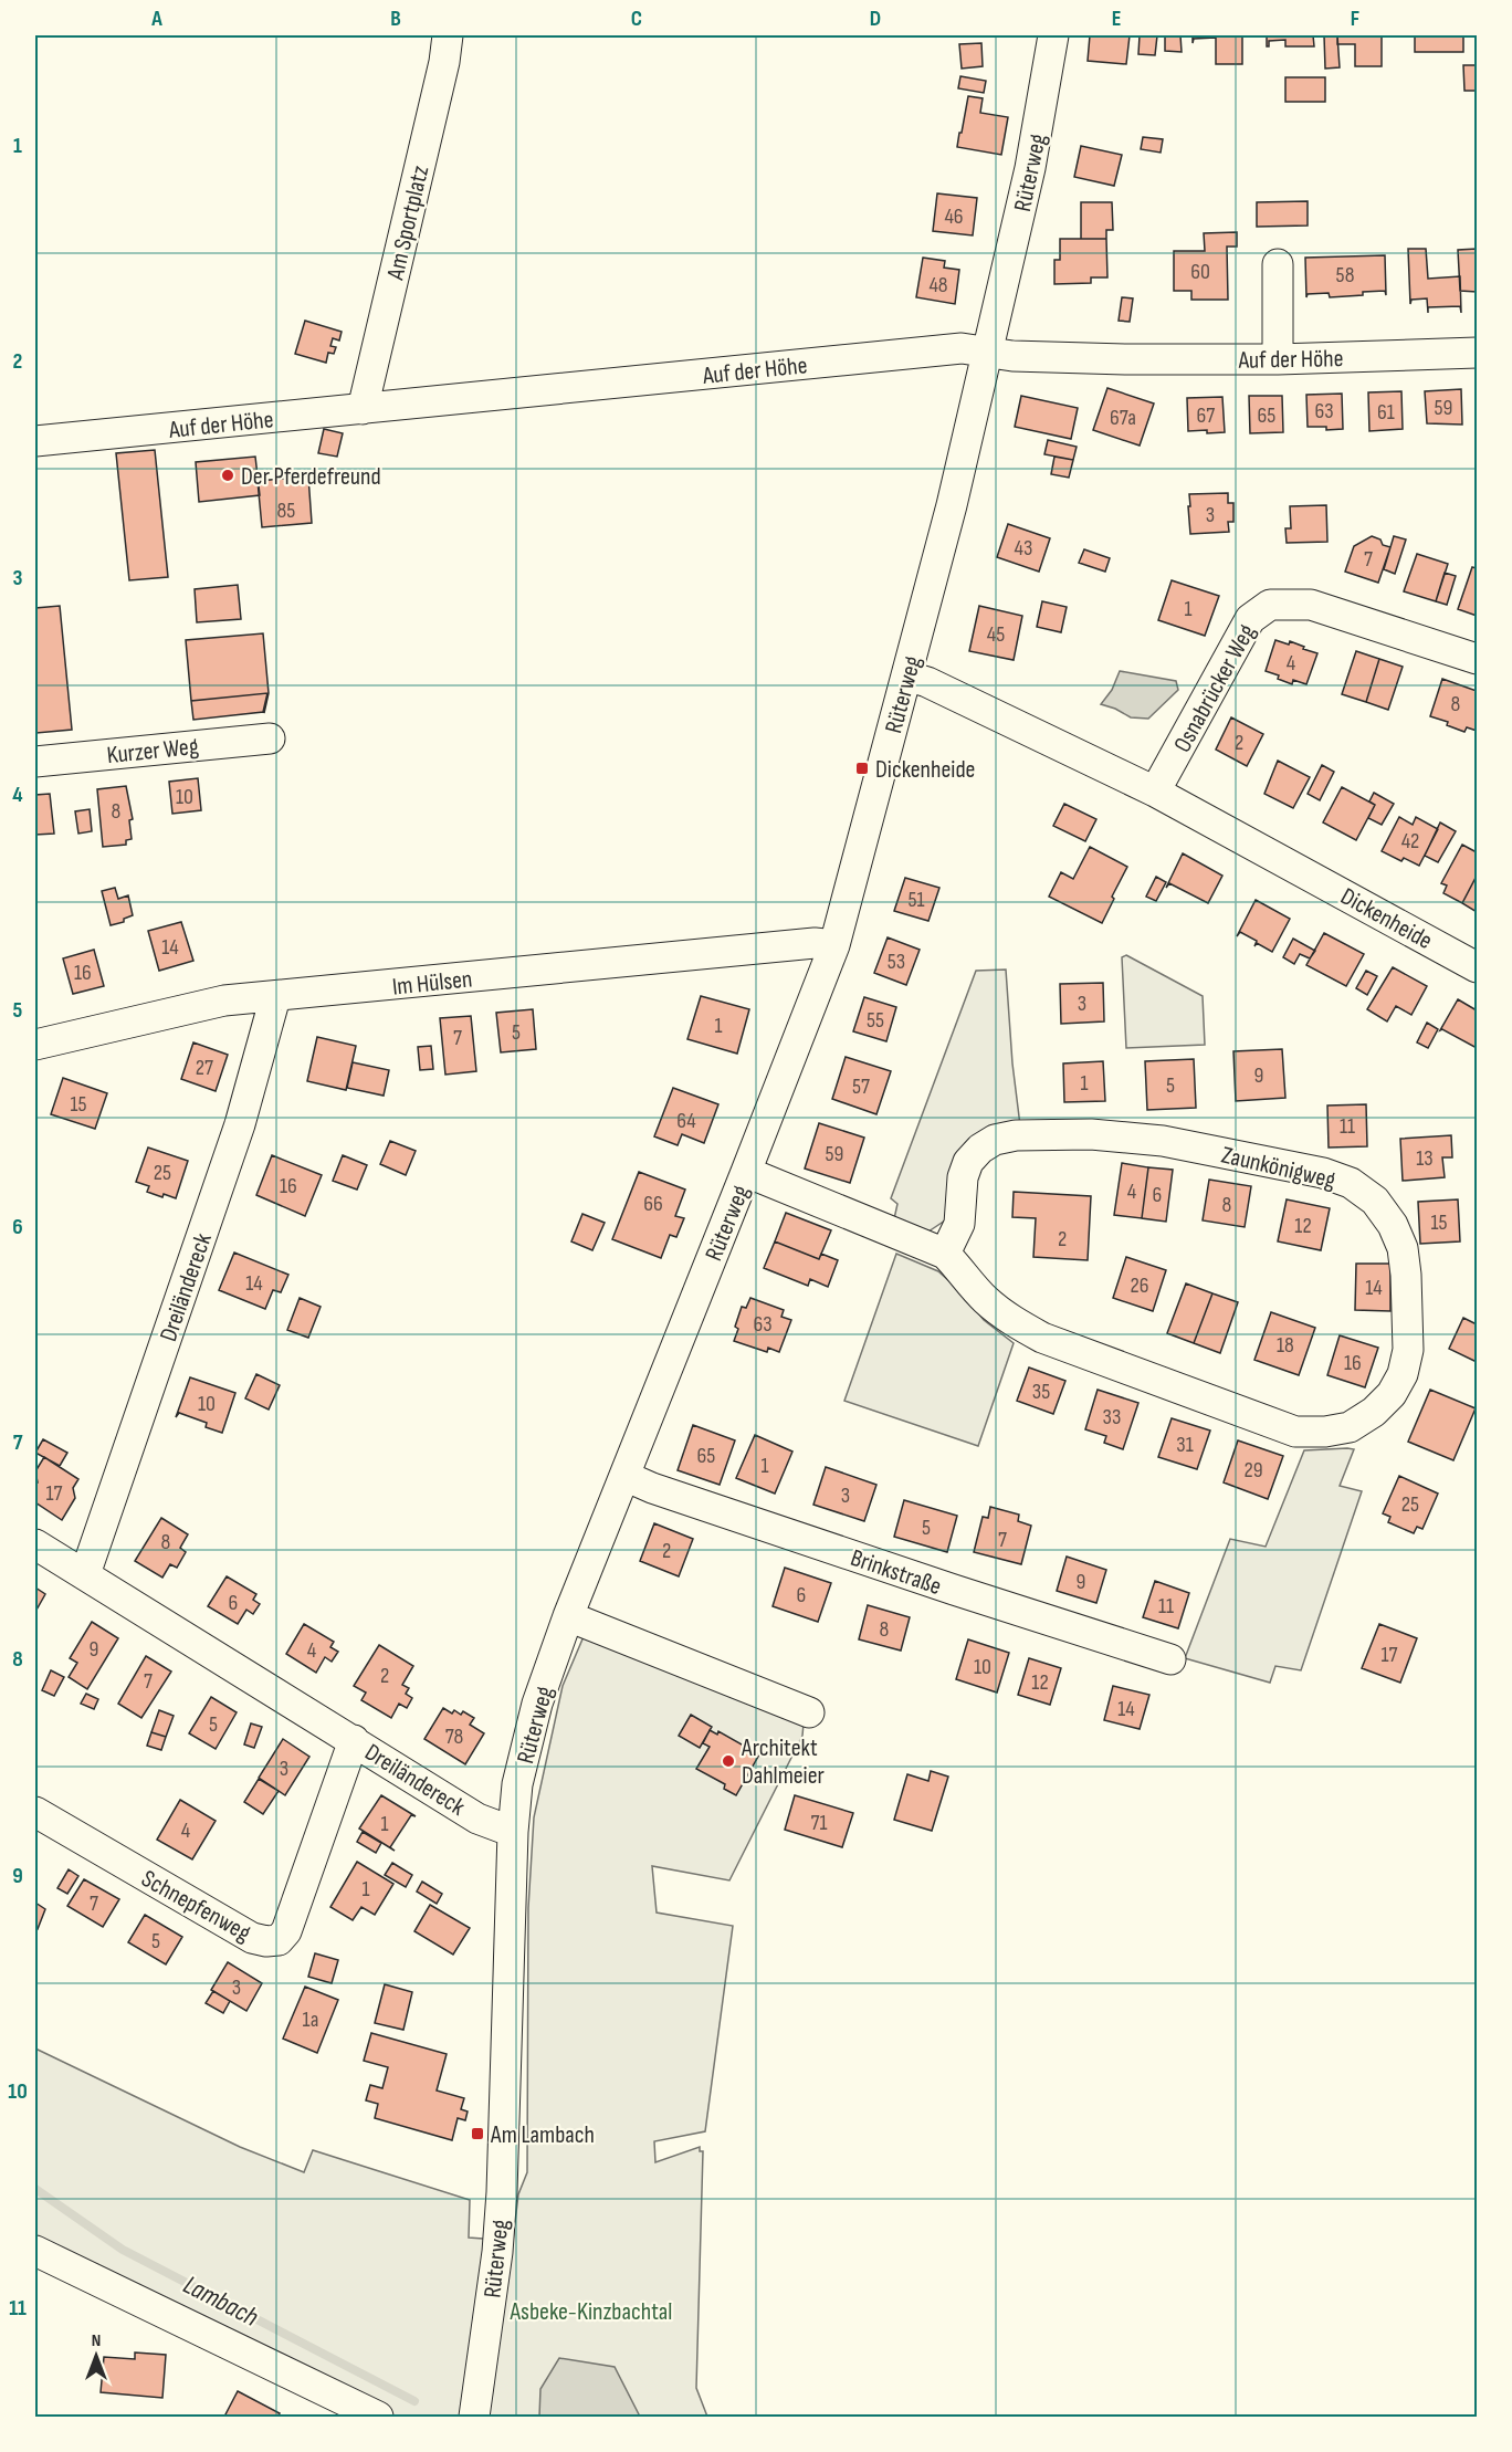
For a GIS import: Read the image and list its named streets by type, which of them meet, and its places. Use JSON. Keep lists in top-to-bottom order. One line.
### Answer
{"streets":{"street":["Rüterweg","Am Sportplatz","Auf der Höhe","Osnabrücker Weg","Kurzer Weg","Dickenheide","Im Hülsen","Zaunkönigweg","Dreiländereck","Brinkstraße","Schnepfenweg"]},"crossings":[["Rüterweg","Auf der Höhe"],["Rüterweg","Dickenheide"],["Rüterweg","Im Hülsen"],["Rüterweg","Zaunkönigweg"],["Rüterweg","Dreiländereck"],["Rüterweg","Brinkstraße"],["Am Sportplatz","Auf der Höhe"],["Osnabrücker Weg","Dickenheide"],["Im Hülsen","Dreiländereck"],["Dreiländereck","Schnepfenweg"]],"water":["Lambach"],"parks":["Asbeke-Kinzbachtal"],"places":{"other":["Der Pferdefreund","Architekt Dahlmeier"],"transit":["Dickenheide","Am Lambach"]},"house_numbers":["46","60","58","48","59","63","61","67","65","67a","85","3","43","7","1","45","4","8","2","10","8","42","51","14","53","16","3","55","1","5","7","27","9","1","5","57","15","64","11","59","13","25","16","4","6","66","8","15","12","2","14","26","14","63","18","16","35","10","33","31","65","1","29","17","3","25","5","7","8","2","9","6","6","11","8","9","4","17","10","2","7","12","14","5","78","3","71","1","4","1","7","5","3","1a"],"north":"top","grid":{"columns":["A","B","C","D","E","F"],"rows":["1","2","3","4","5","6","7","8","9","10","11"]}}
